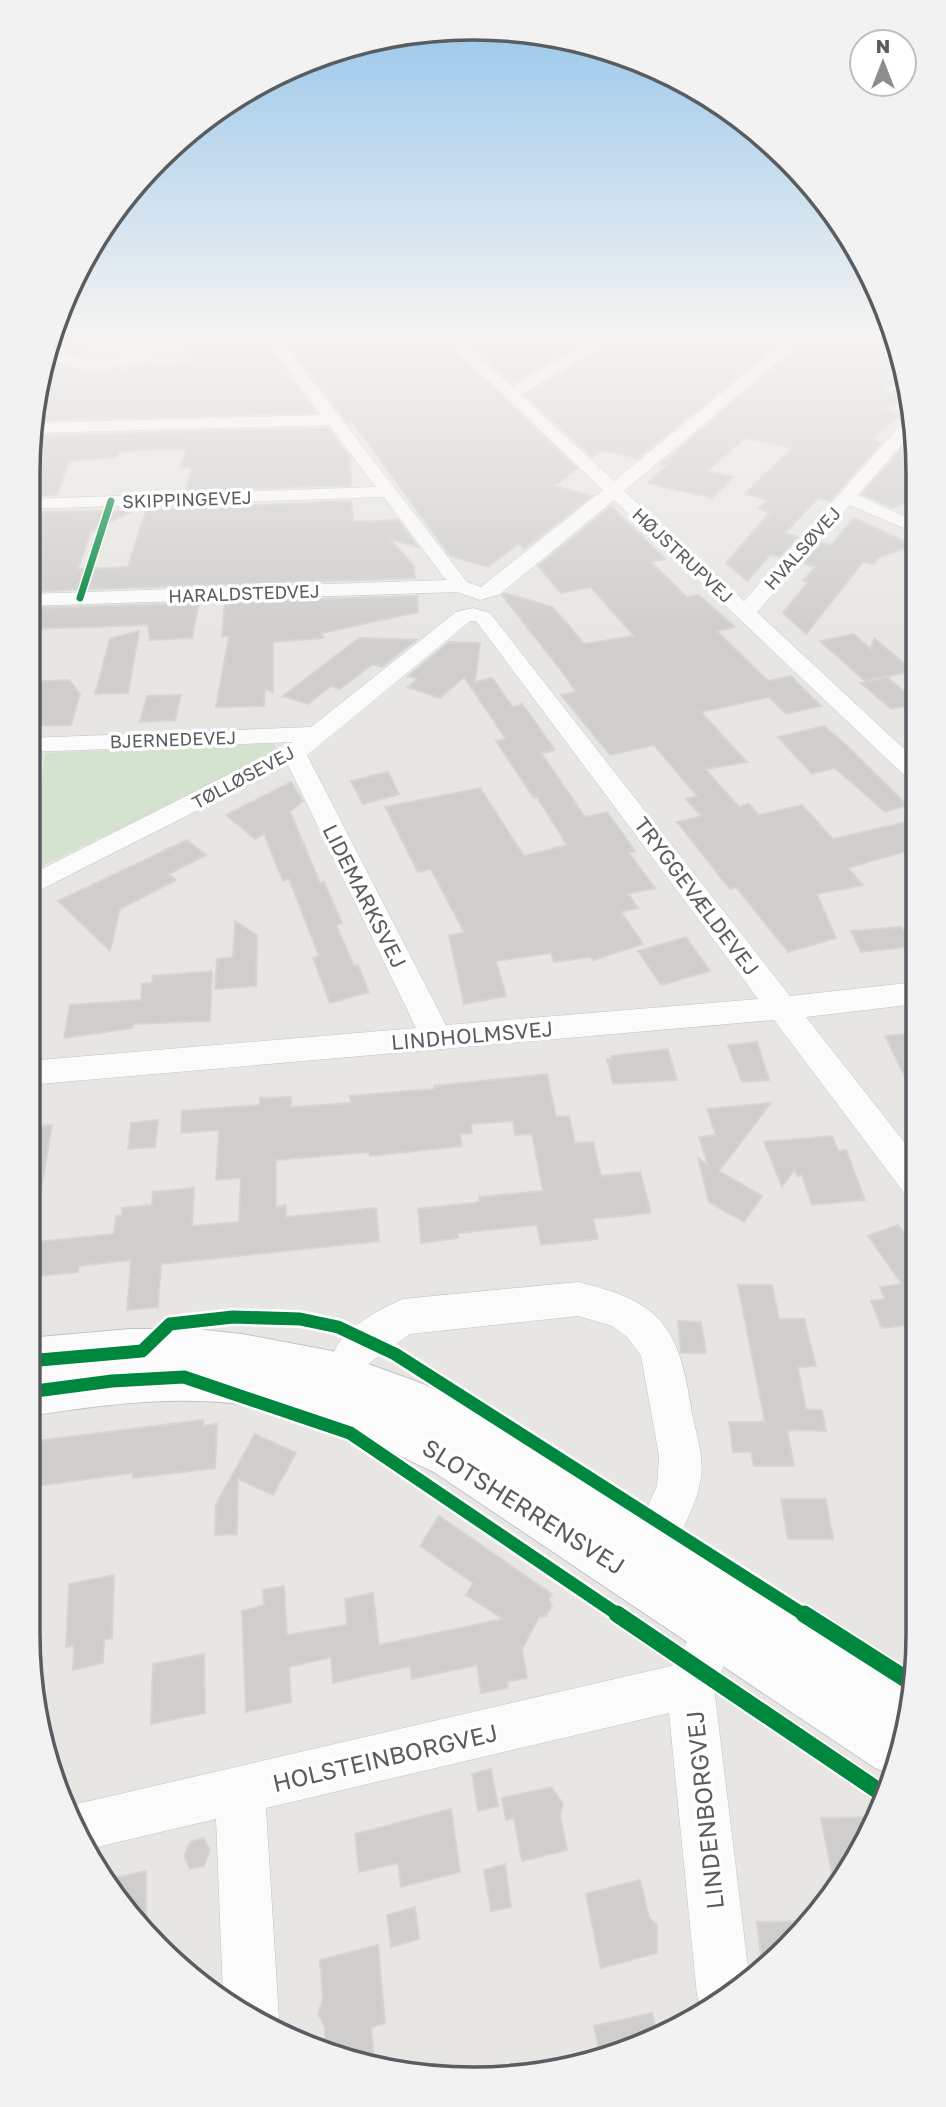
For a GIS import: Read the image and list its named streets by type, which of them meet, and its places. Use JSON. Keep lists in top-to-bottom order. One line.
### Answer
{"streets":{"street":["SKIPPINGEVEJ","HVALSØVEJ","HØJSTRUPVEJ","HARALDSTEDVEJ","BJERNEDEVEJ","TØLLØSEVEJ","LIDEMARKSVEJ","TRYGGEVÆLDEVEJ","LINDHOLMSVEJ","SLOTSHERRENSVEJ","HOLSTEINBORGVEJ","LINDENBORGVEJ"]},"crossings":[["HVALSØVEJ","HØJSTRUPVEJ"],["HØJSTRUPVEJ","TØLLØSEVEJ"],["HARALDSTEDVEJ","TRYGGEVÆLDEVEJ"],["BJERNEDEVEJ","TØLLØSEVEJ"],["TØLLØSEVEJ","LIDEMARKSVEJ"],["TØLLØSEVEJ","TRYGGEVÆLDEVEJ"],["LIDEMARKSVEJ","LINDHOLMSVEJ"],["TRYGGEVÆLDEVEJ","LINDHOLMSVEJ"],["SLOTSHERRENSVEJ","LINDENBORGVEJ"],["HOLSTEINBORGVEJ","LINDENBORGVEJ"]],"north":"top"}
